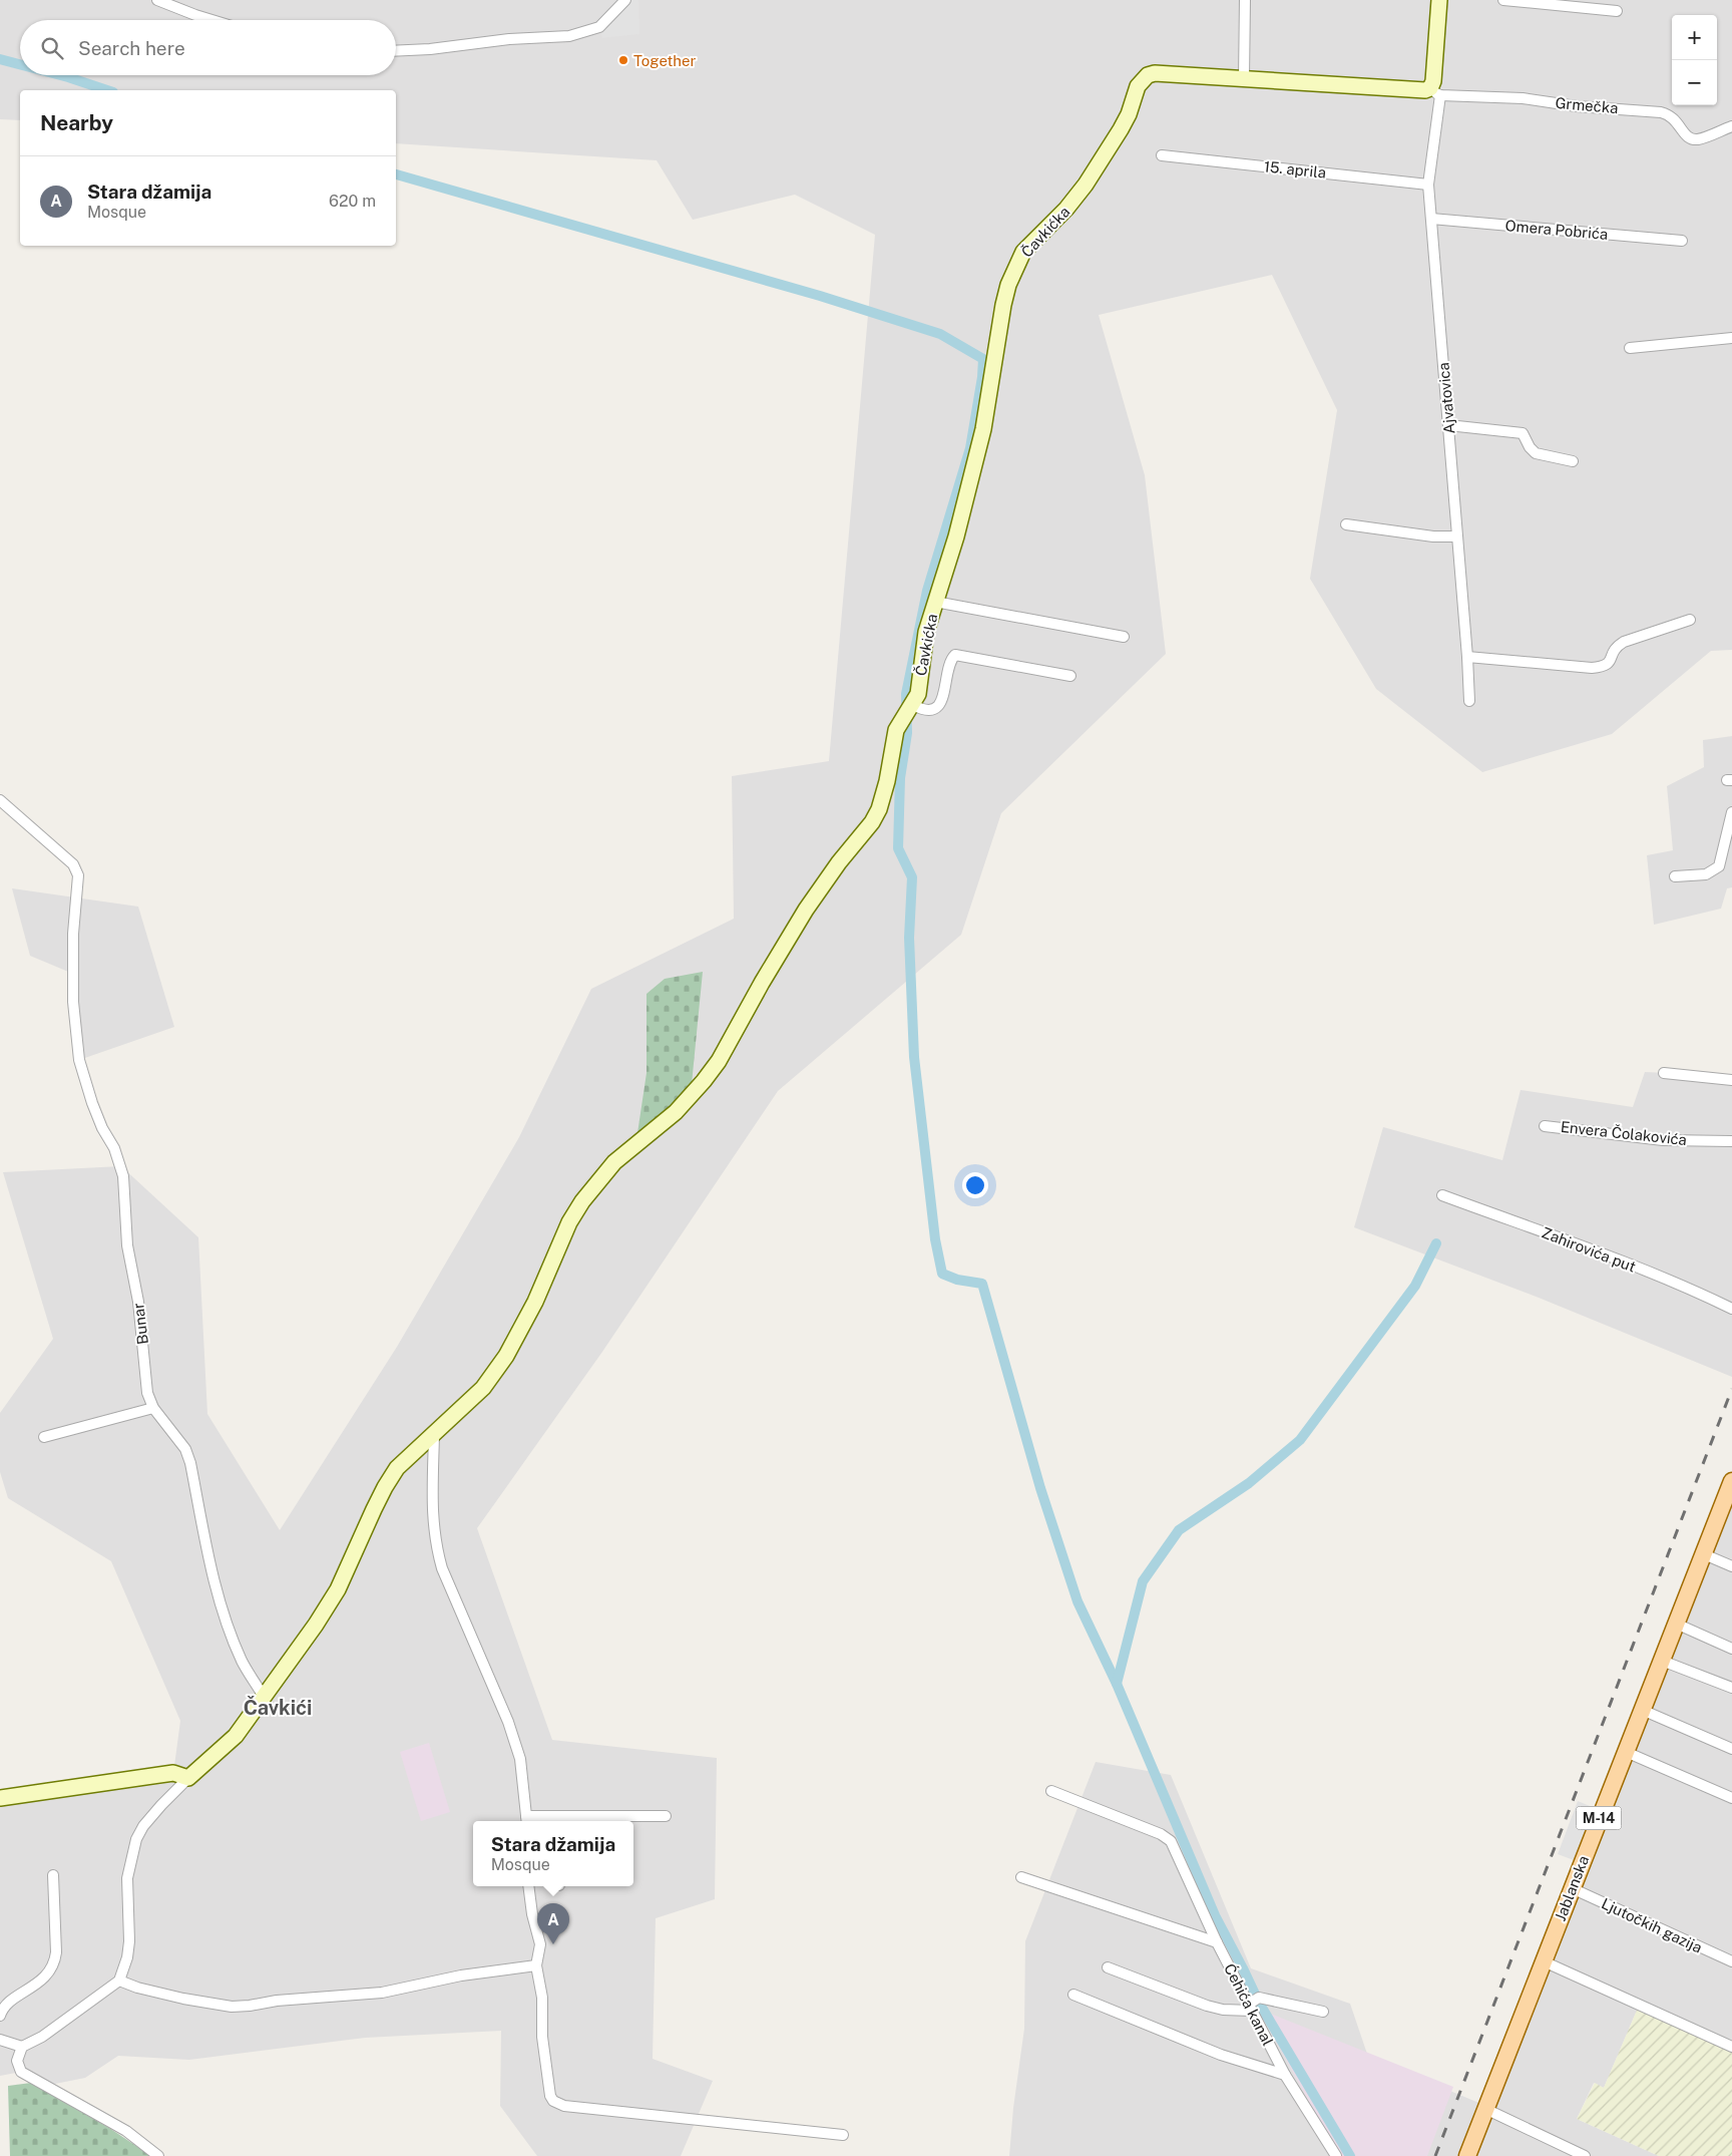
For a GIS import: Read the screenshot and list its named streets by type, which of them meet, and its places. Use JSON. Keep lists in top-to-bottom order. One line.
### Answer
{"streets":{"main road":["M-14","Jablanska"],"street":["Grmečka","15. aprila","Omera Pobrića","Čavkićka","Ajvatovica","Envera Čolakovića","Zahirovića put","Bunar","Ljutočkih gazija","Ćehića kanal"]},"crossings":[["Grmečka","Čavkićka"],["Grmečka","Ajvatovica"],["15. aprila","Ajvatovica"],["Omera Pobrića","Ajvatovica"],["Čavkićka","Ajvatovica"],["Čavkićka","Bunar"],["Jablanska","Ljutočkih gazija"]],"districts":["Čavkići"],"places":["Together"],"page":{"map_buttons":["+","−"],"search":"Search here","heading":"Nearby","list":[{"mark":"A","name":"Stara džamija","note":"Mosque","value":"620 m"}],"popup":["Stara džamija","Mosque"],"pins":"A"}}
